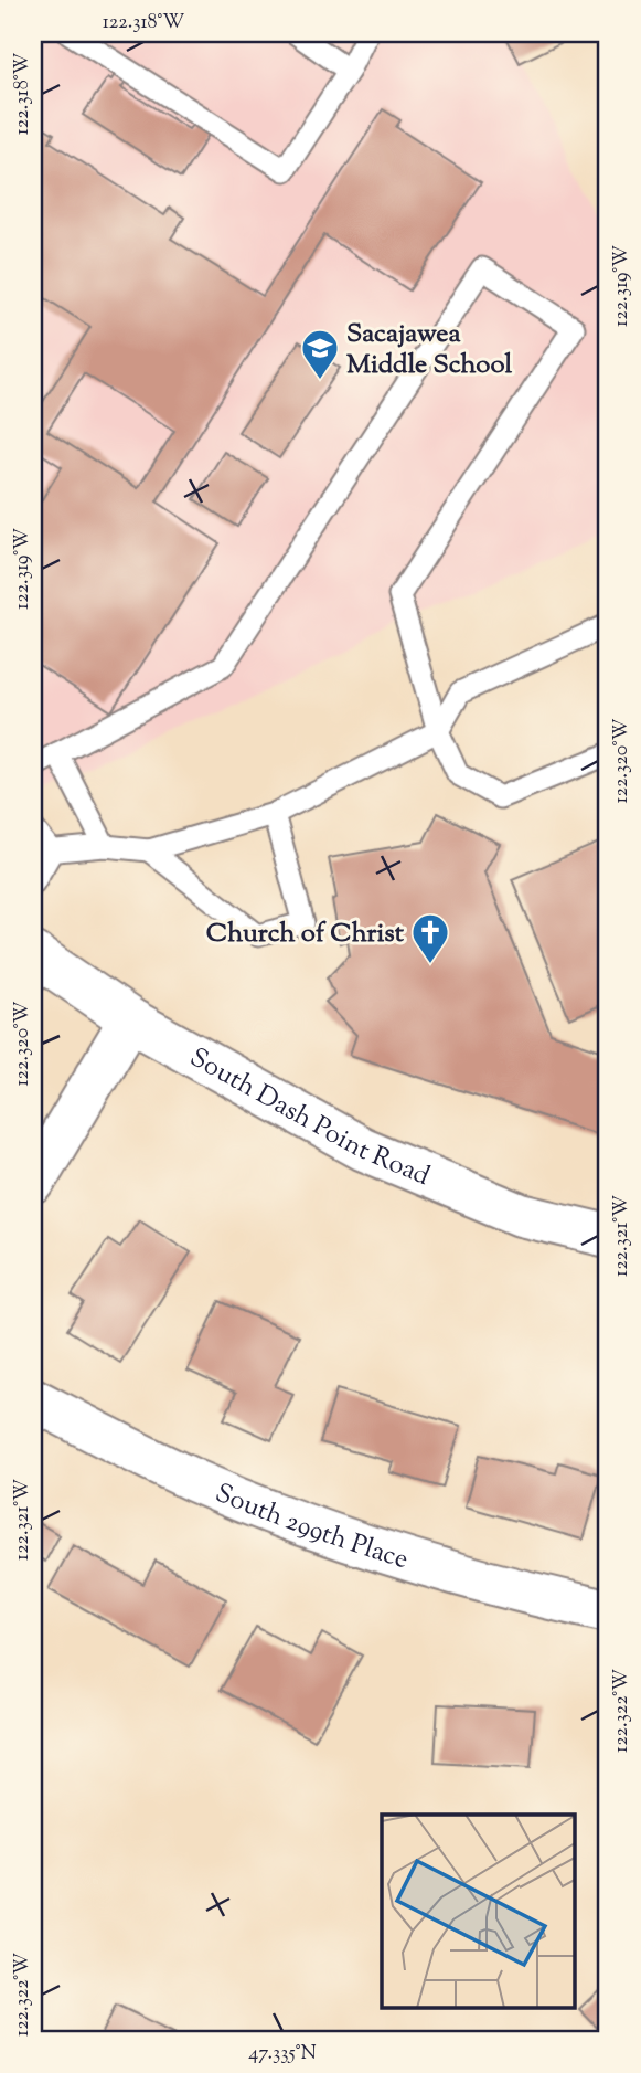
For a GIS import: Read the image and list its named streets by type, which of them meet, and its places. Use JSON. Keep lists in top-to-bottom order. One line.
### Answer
{"streets":{"street":["South Dash Point Road","South 299th Place"]},"places":{"school or university":["Sacajawea Middle School"],"church":["Church of Christ"]},"coordinates":["122.318°W","122.319°W","122.320°W","122.321°W","122.322°W","47.335°N"]}
